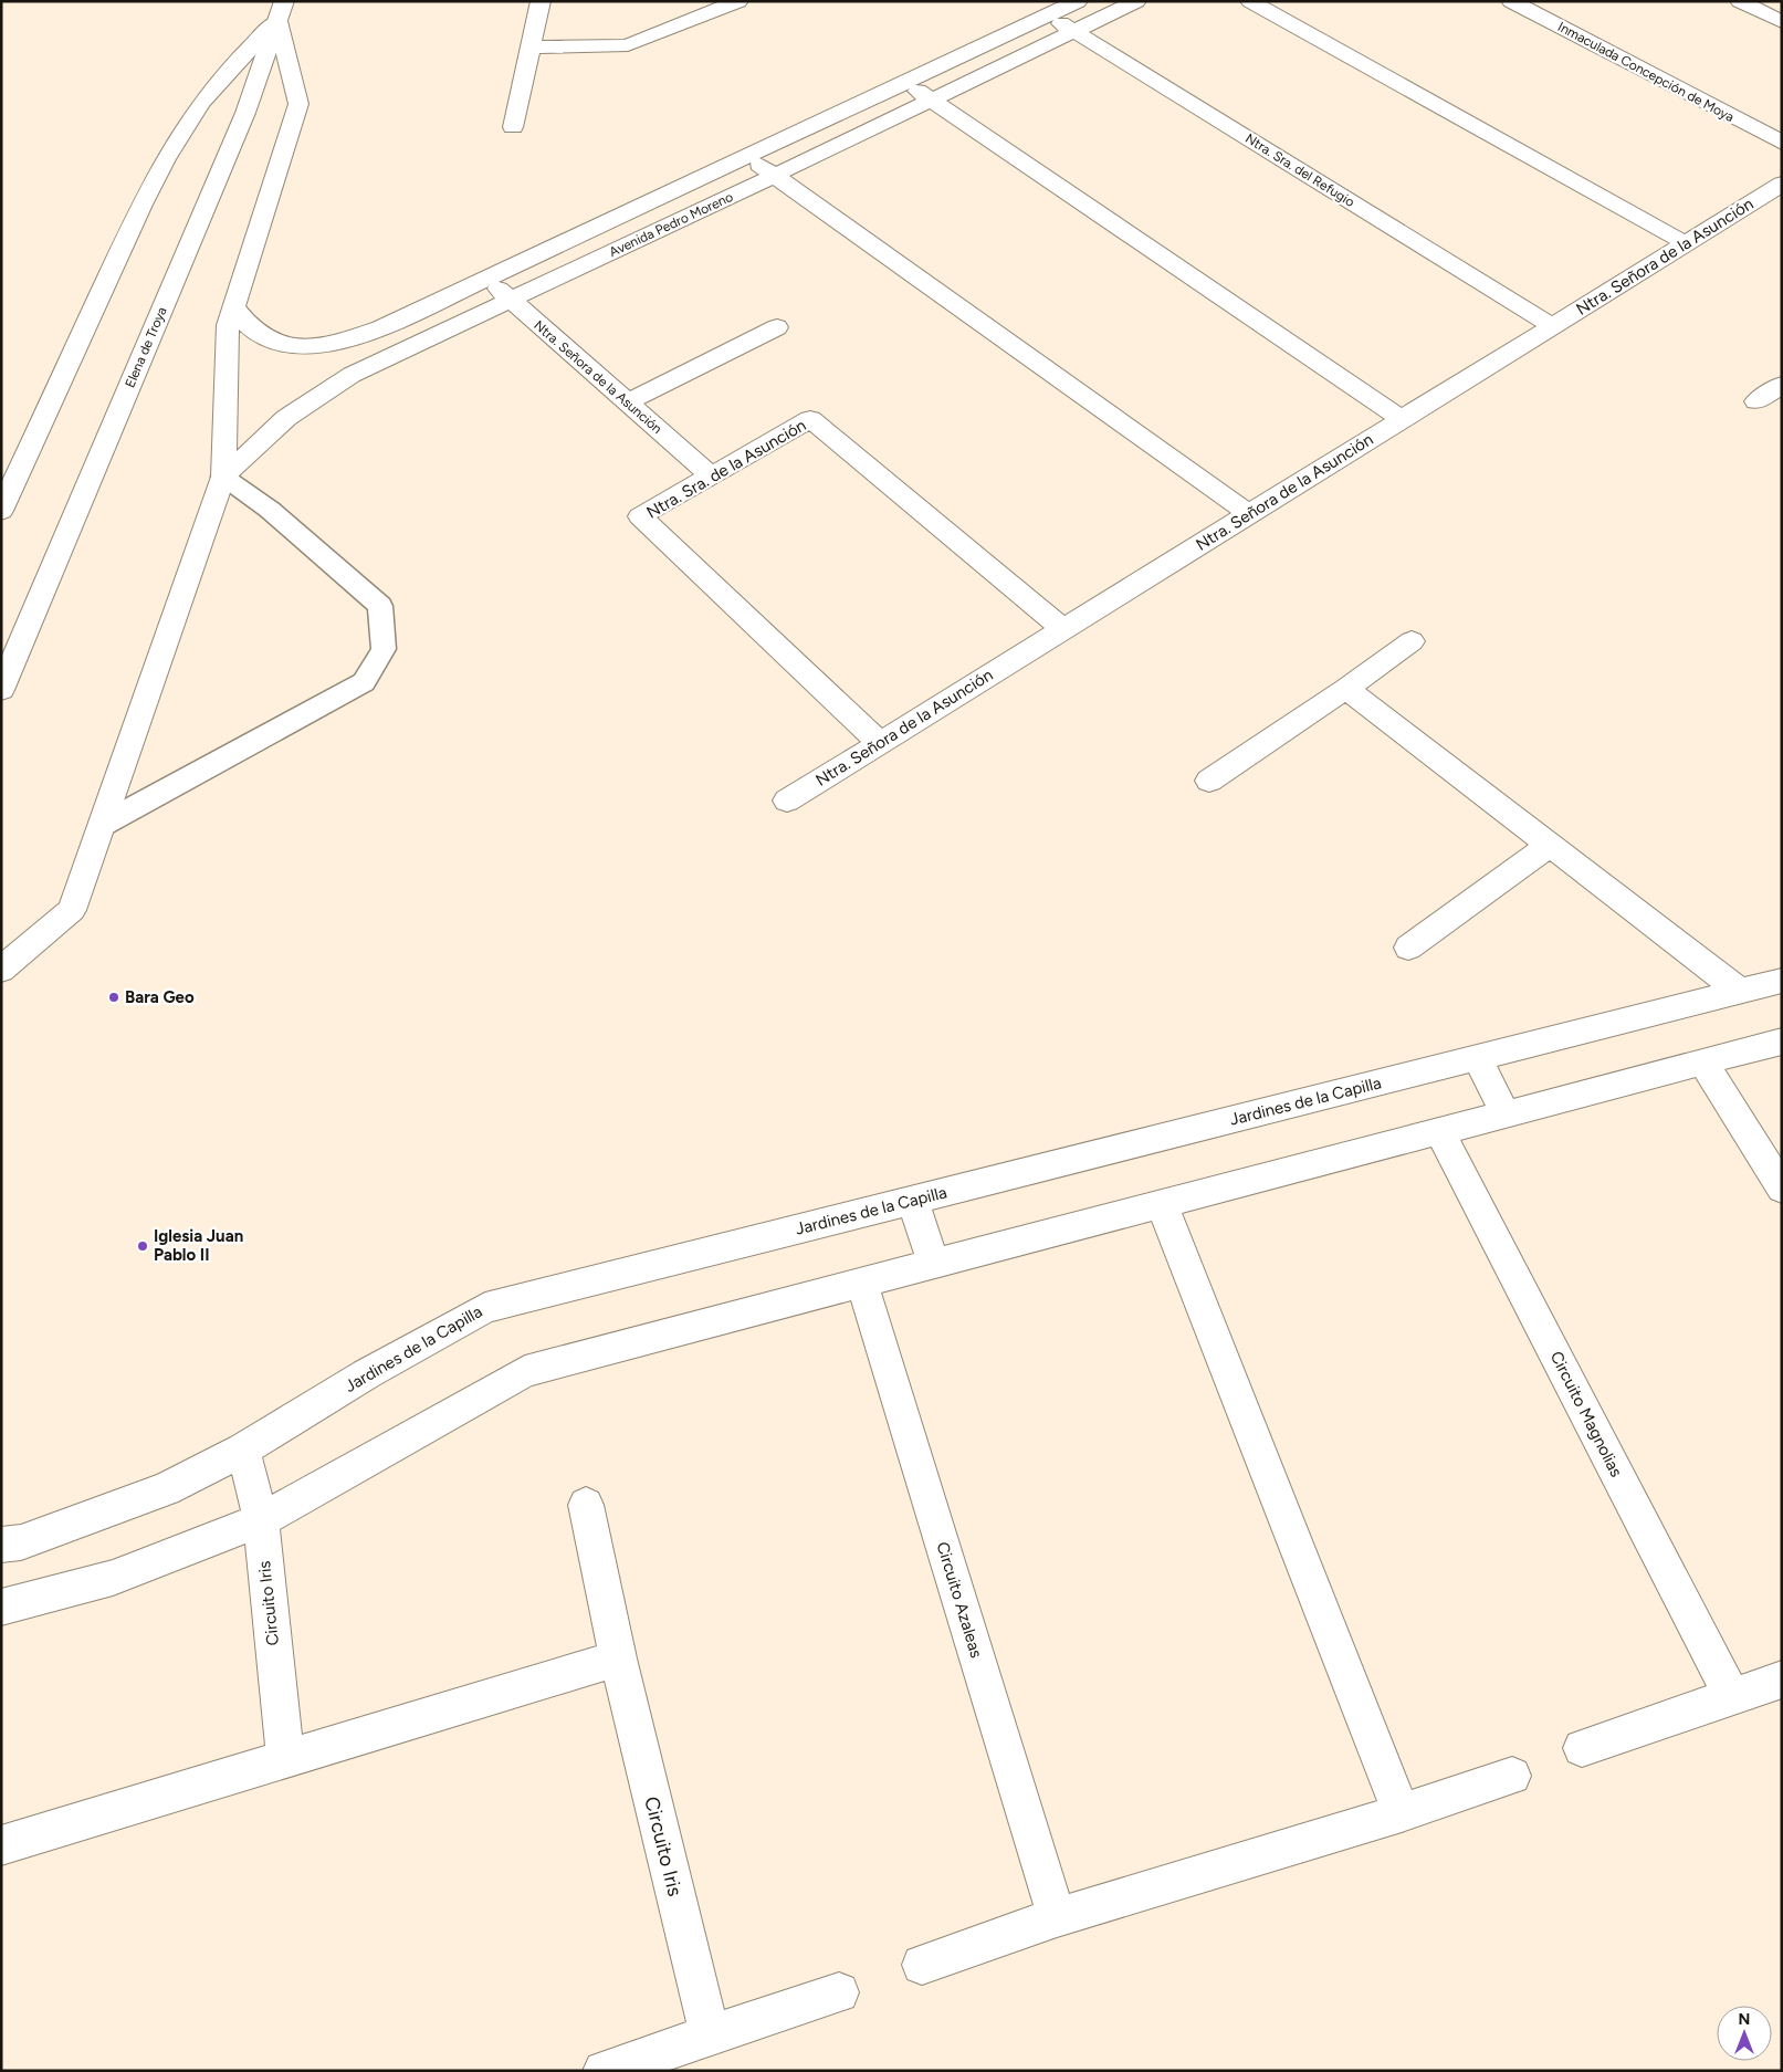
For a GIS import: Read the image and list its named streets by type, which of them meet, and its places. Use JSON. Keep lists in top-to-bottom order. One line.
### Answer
{"streets":{"street":["Inmaculada Concepción de Moya","Ntra. Sra. del Refugio","Avenida Pedro Moreno","Ntra. Señora de la Asunción","Elena de Troya","Ntra. Sra. de la Asunción","Jardines de la Capilla","Circuito Magnolias","Circuito Azaleas","Circuito Iris"]},"crossings":[["Ntra. Sra. del Refugio","Avenida Pedro Moreno"],["Ntra. Sra. del Refugio","Ntra. Señora de la Asunción"],["Avenida Pedro Moreno","Ntra. Señora de la Asunción"],["Ntra. Señora de la Asunción","Ntra. Sra. de la Asunción"],["Jardines de la Capilla","Circuito Iris"]],"places":["Bara Geo","Iglesia Juan Pablo II"],"north":"top"}
